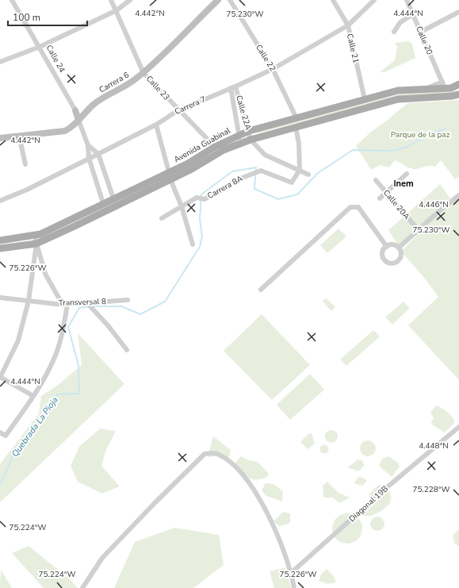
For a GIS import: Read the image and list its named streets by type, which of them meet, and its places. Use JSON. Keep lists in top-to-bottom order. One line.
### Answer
{"streets":{"main road":["Avenida Guabinal"],"street":["Calle 20","Calle 21","Calle 22","Calle 24","Carrera 6","Calle 23","Carrera 7","Calle 22A","Carrera 8A","Calle 20A","Transversal 8","Diagonal 19B"]},"crossings":[["Calle 20","Avenida Guabinal"],["Calle 21","Carrera 7"],["Calle 21","Avenida Guabinal"],["Calle 22","Carrera 7"],["Calle 22","Avenida Guabinal"],["Calle 24","Carrera 6"],["Calle 24","Carrera 7"],["Calle 24","Avenida Guabinal"],["Carrera 6","Calle 23"],["Calle 23","Carrera 7"],["Calle 23","Avenida Guabinal"],["Carrera 7","Calle 22A"],["Calle 22A","Avenida Guabinal"]],"districts":["Inem"],"water":["Quebrada La Pioja"],"parks":["Parque de la paz"],"scale_bar":"100 m","coordinates":["4.442°N","4.444°N","75.230°W","4.446°N","75.226°W","4.448°N","75.228°W","75.224°W"]}
